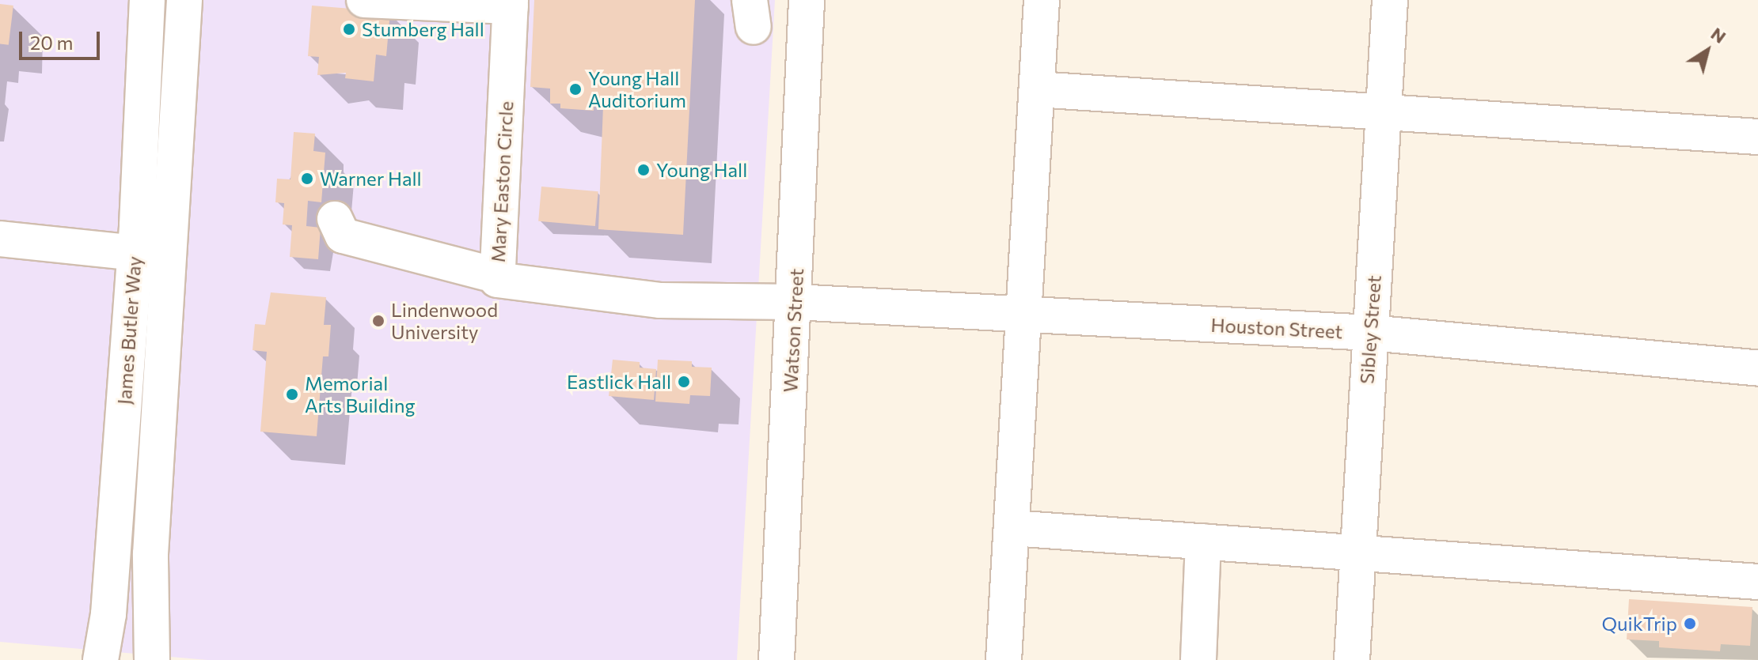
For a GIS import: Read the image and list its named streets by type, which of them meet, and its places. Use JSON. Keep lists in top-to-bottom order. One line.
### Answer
{"streets":{"street":["Mary Easton Circle","Houston Street","Sibley Street","James Butler Way","Watson Street"]},"crossings":[["Mary Easton Circle","Houston Street"],["Houston Street","Sibley Street"],["Houston Street","Watson Street"]],"places":["Stumberg Hall","Young Hall Auditorium","Young Hall","Warner Hall","Lindenwood University","Eastlick Hall","Memorial Arts Building","QuikTrip"],"scale_bar":"20 m","north":"top right"}
